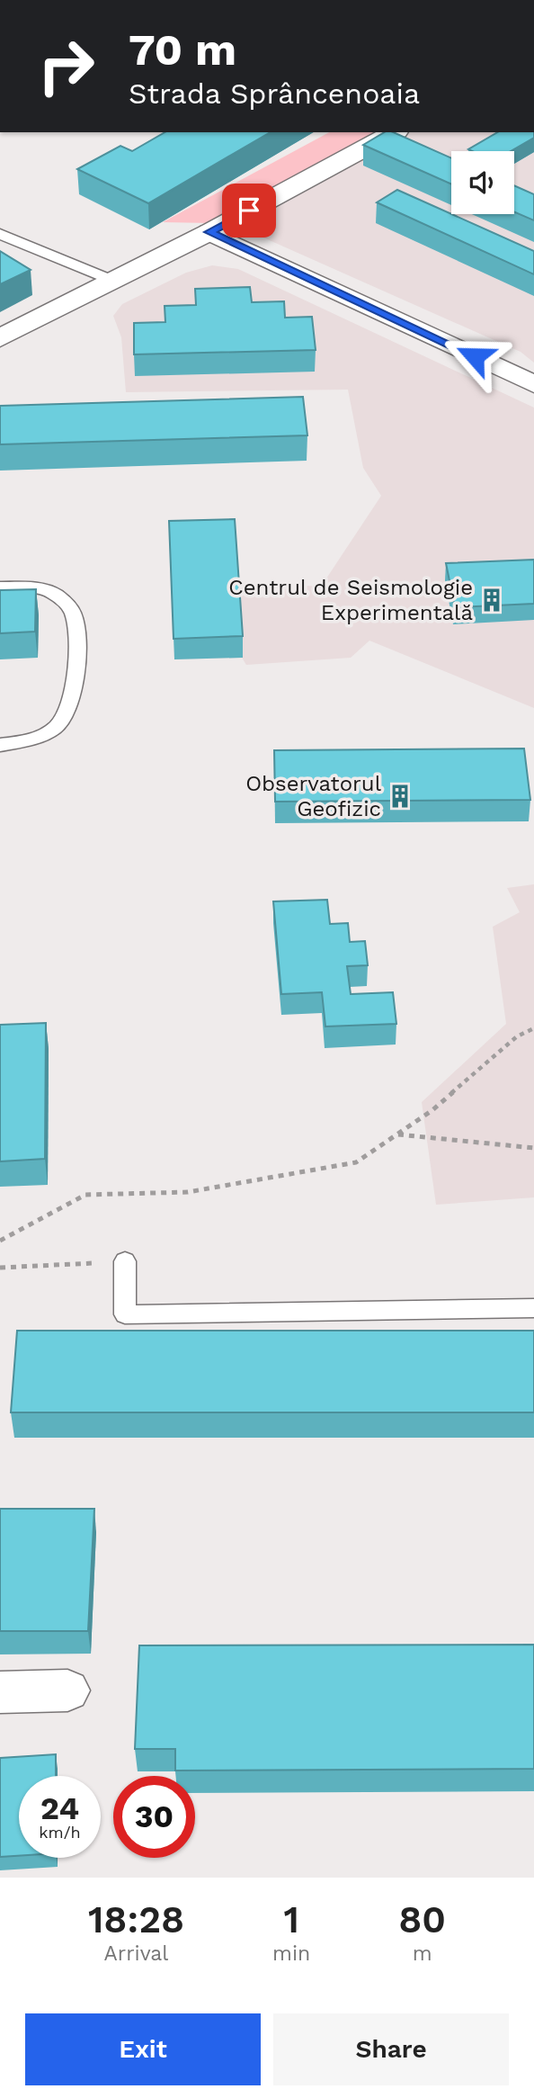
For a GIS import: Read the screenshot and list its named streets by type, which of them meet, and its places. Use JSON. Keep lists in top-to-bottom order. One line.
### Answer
{"places":{"building":["Centrul de Seismologie Experimentală","Observatorul Geofizic"]},"page":{"turn":["70 m","Strada Sprâncenoaia"],"speed":"24 km/h","limit":"30","eta":["18:28","Arrival","1","min","80","m"],"buttons":["Exit","Share"]}}
